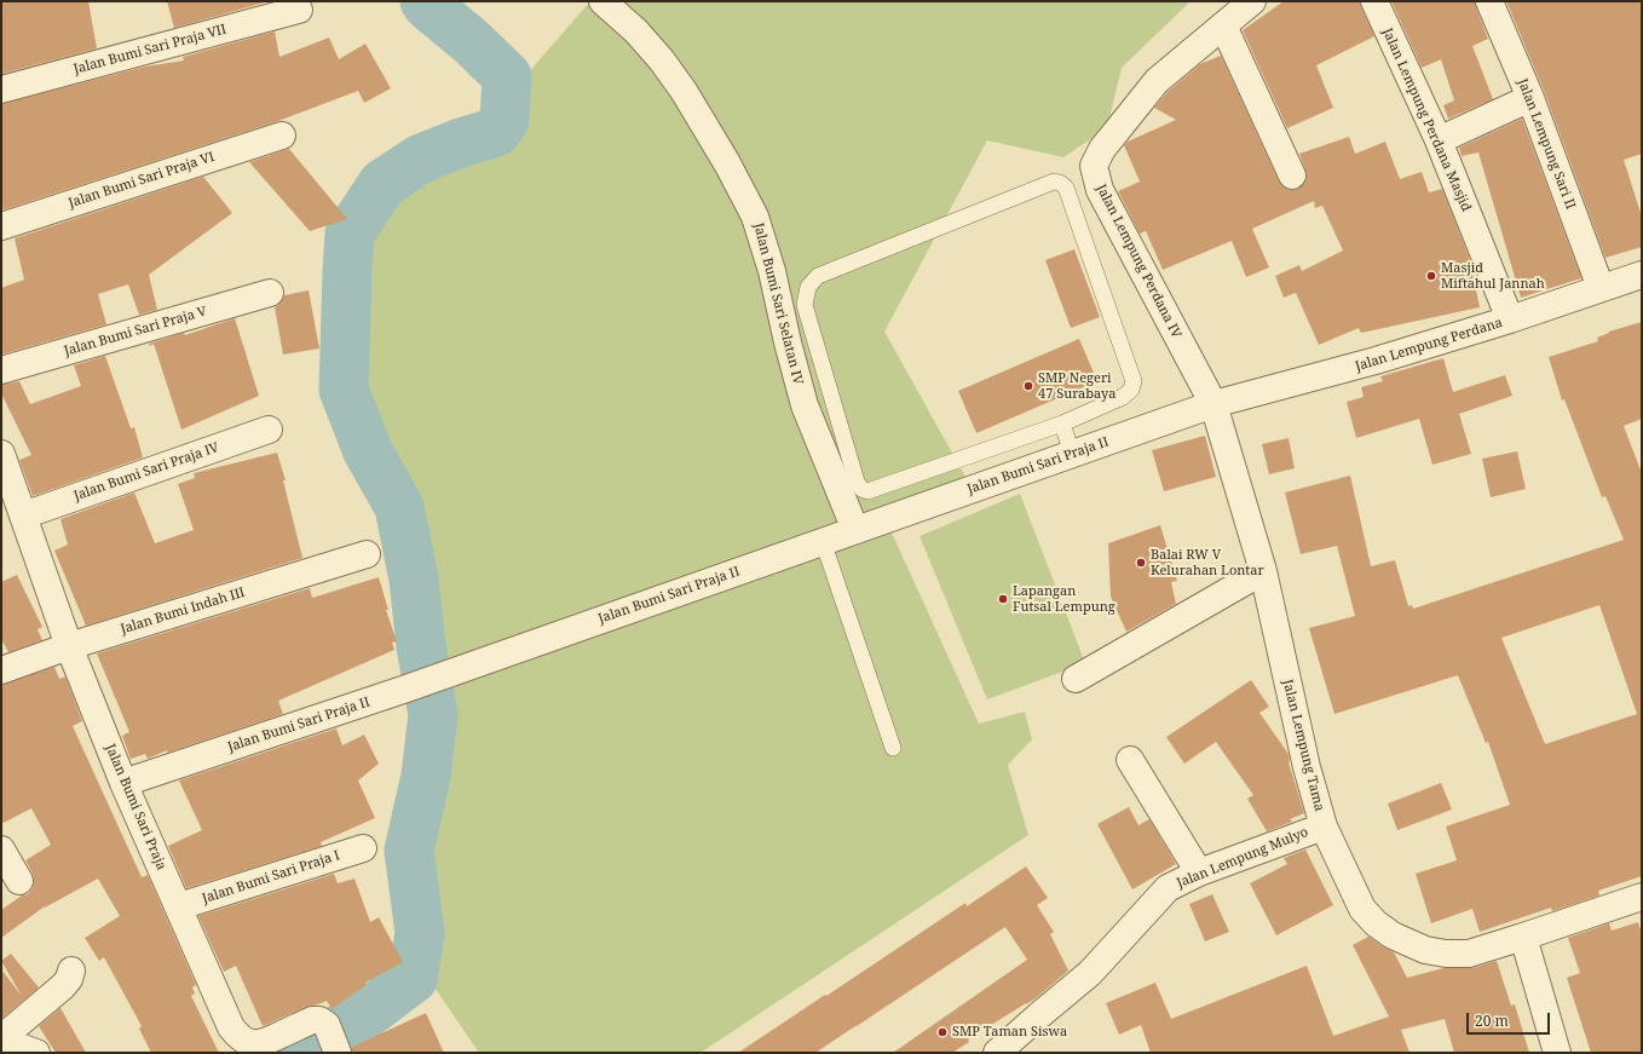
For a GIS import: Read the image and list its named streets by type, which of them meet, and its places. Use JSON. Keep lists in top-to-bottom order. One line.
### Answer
{"streets":{"street":["Jalan Bumi Sari Praja VII","Jalan Lempung Perdana Masjid","Jalan Lempung Sari II","Jalan Bumi Sari Praja VI","Jalan Lempung Perdana IV","Jalan Bumi Sari Selatan IV","Jalan Bumi Sari Praja V","Jalan Lempung Perdana","Jalan Bumi Sari Praja II","Jalan Bumi Sari Praja IV","Jalan Bumi Indah III","Jalan Lempung Tama","Jalan Bumi Sari Praja","Jalan Lempung Mulyo","Jalan Bumi Sari Praja I"]},"crossings":[["Jalan Lempung Perdana Masjid","Jalan Lempung Perdana"],["Jalan Lempung Sari II","Jalan Lempung Perdana"],["Jalan Lempung Perdana IV","Jalan Lempung Perdana"],["Jalan Lempung Perdana IV","Jalan Bumi Sari Praja II"],["Jalan Lempung Perdana IV","Jalan Lempung Tama"],["Jalan Bumi Sari Selatan IV","Jalan Bumi Sari Praja II"],["Jalan Lempung Perdana","Jalan Bumi Sari Praja II"],["Jalan Lempung Perdana","Jalan Lempung Tama"],["Jalan Bumi Sari Praja II","Jalan Lempung Tama"],["Jalan Bumi Sari Praja II","Jalan Bumi Sari Praja"],["Jalan Bumi Sari Praja IV","Jalan Bumi Sari Praja"],["Jalan Bumi Indah III","Jalan Bumi Sari Praja"],["Jalan Lempung Tama","Jalan Lempung Mulyo"],["Jalan Bumi Sari Praja","Jalan Bumi Sari Praja I"]],"places":["Masjid Miftahul Jannah","SMP Negeri 47 Surabaya","Balai RW V Kelurahan Lontar","Lapangan Futsal Lempung","SMP Taman Siswa"],"scale_bar":"20 m"}
